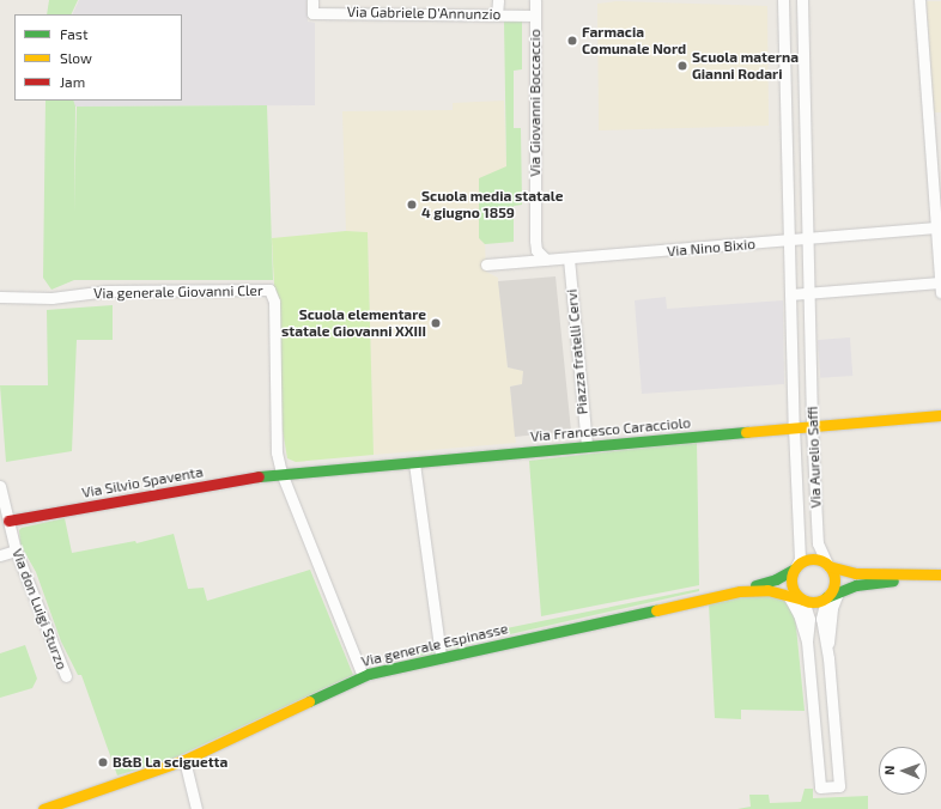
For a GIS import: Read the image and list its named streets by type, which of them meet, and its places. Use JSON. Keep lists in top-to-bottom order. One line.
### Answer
{"streets":{"street":["Via Gabriele D'Annunzio","Via Giovanni Boccaccio","Via Nino Bixio","Via generale Giovanni Cler","Piazza fratelli Cervi","Via Francesco Caracciolo","Via Aurelio Saffi","Via Silvio Spaventa","Via don Luigi Sturzo","Via generale Espinasse"]},"crossings":[["Via Gabriele D'Annunzio","Via Giovanni Boccaccio"],["Via Giovanni Boccaccio","Via Nino Bixio"],["Via Nino Bixio","Piazza fratelli Cervi"],["Via Nino Bixio","Via Aurelio Saffi"],["Via generale Giovanni Cler","Via Francesco Caracciolo"],["Via generale Giovanni Cler","Via Silvio Spaventa"],["Via generale Giovanni Cler","Via generale Espinasse"],["Piazza fratelli Cervi","Via Francesco Caracciolo"],["Via Francesco Caracciolo","Via Aurelio Saffi"],["Via Francesco Caracciolo","Via Silvio Spaventa"],["Via Aurelio Saffi","Via generale Espinasse"],["Via Silvio Spaventa","Via don Luigi Sturzo"]],"places":["Farmacia Comunale Nord","Scuola materna Gianni Rodari","Scuola media statale 4 giugno 1859","Scuola elementare statale Giovanni XXIII","B&B La sciguetta"],"legend":["Fast","Slow","Jam"],"north":"left"}
